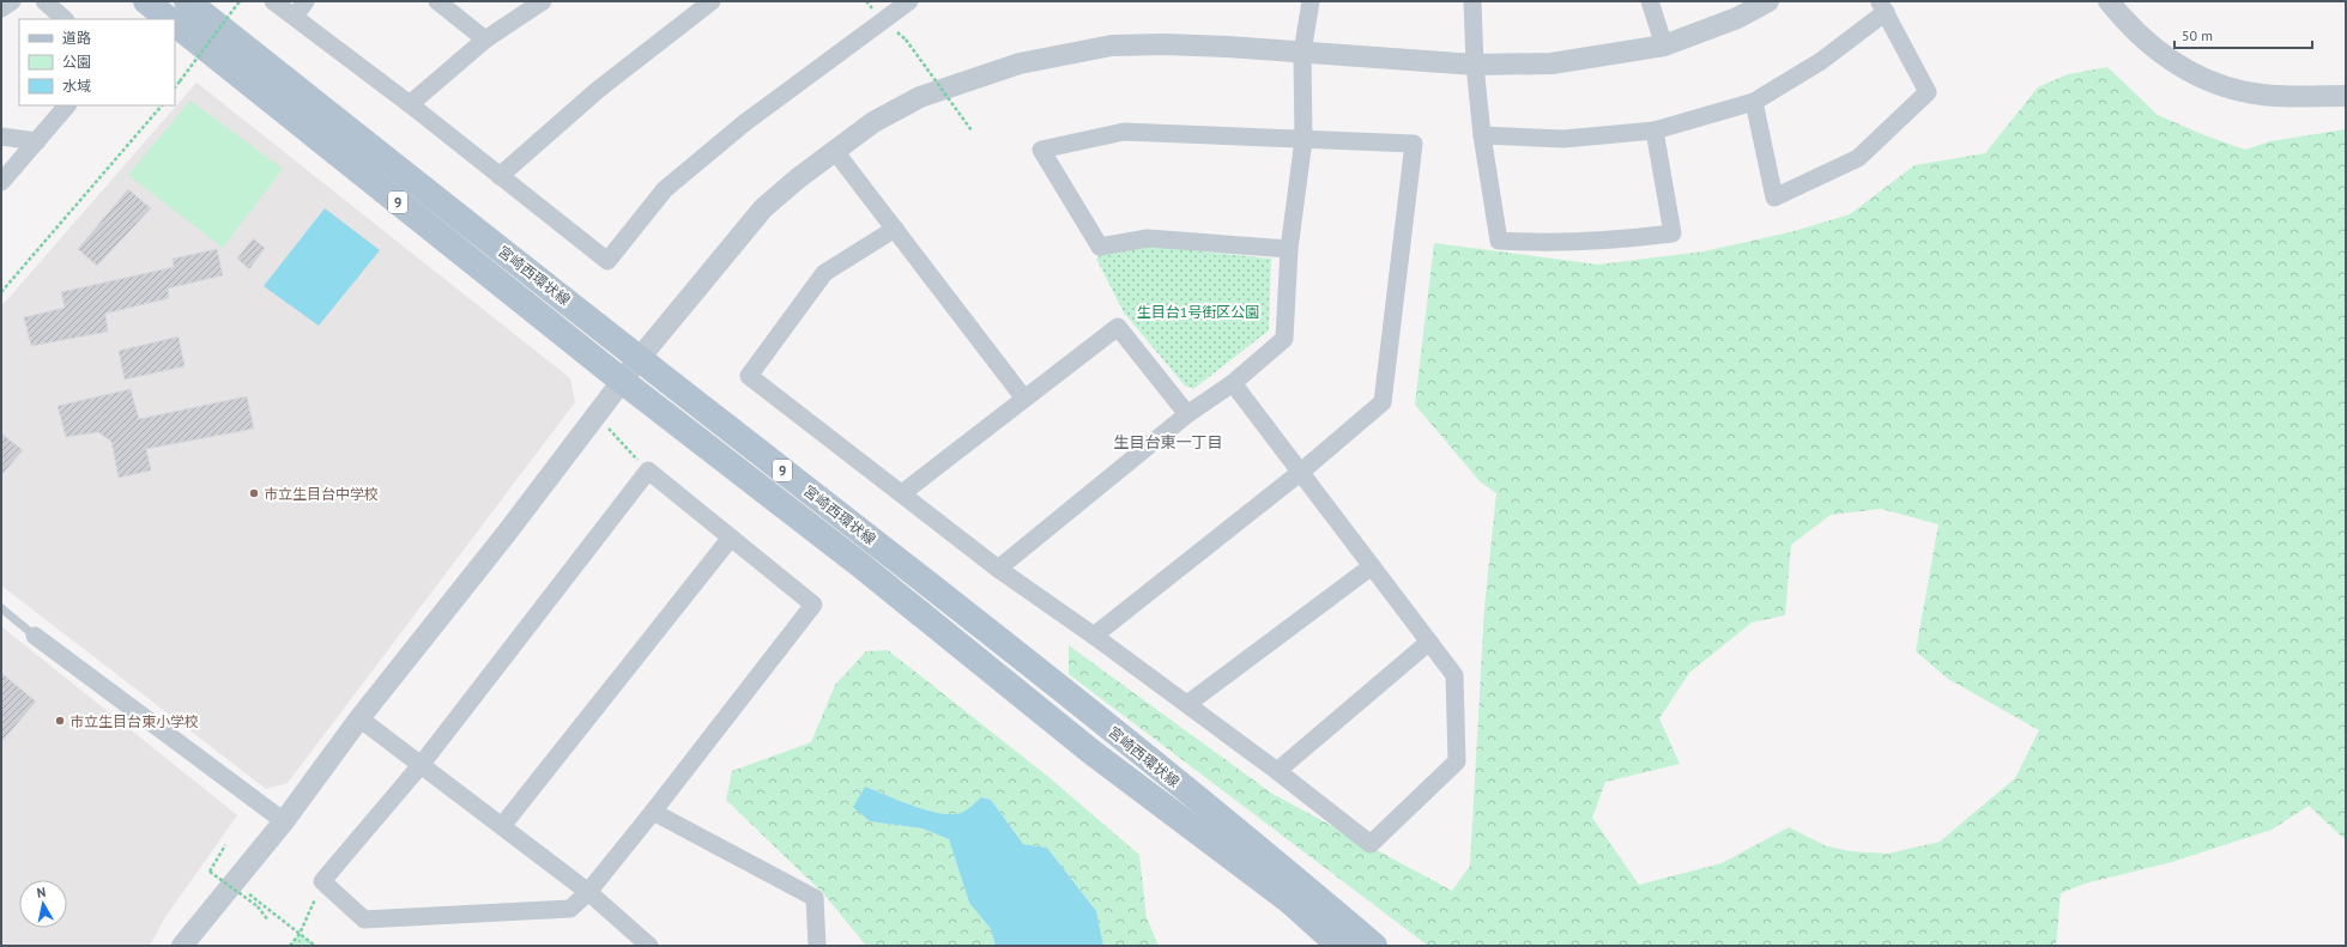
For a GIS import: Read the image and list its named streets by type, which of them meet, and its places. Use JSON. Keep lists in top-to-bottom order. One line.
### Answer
{"streets":{"main road":["9","宮崎西環状線"]},"districts":["生目台東一丁目"],"parks":["生目台1号街区公園"],"places":["市立生目台中学校","市立生目台東小学校"],"legend":["道路","公園","水域"],"scale_bar":"50 m","north":"top"}
